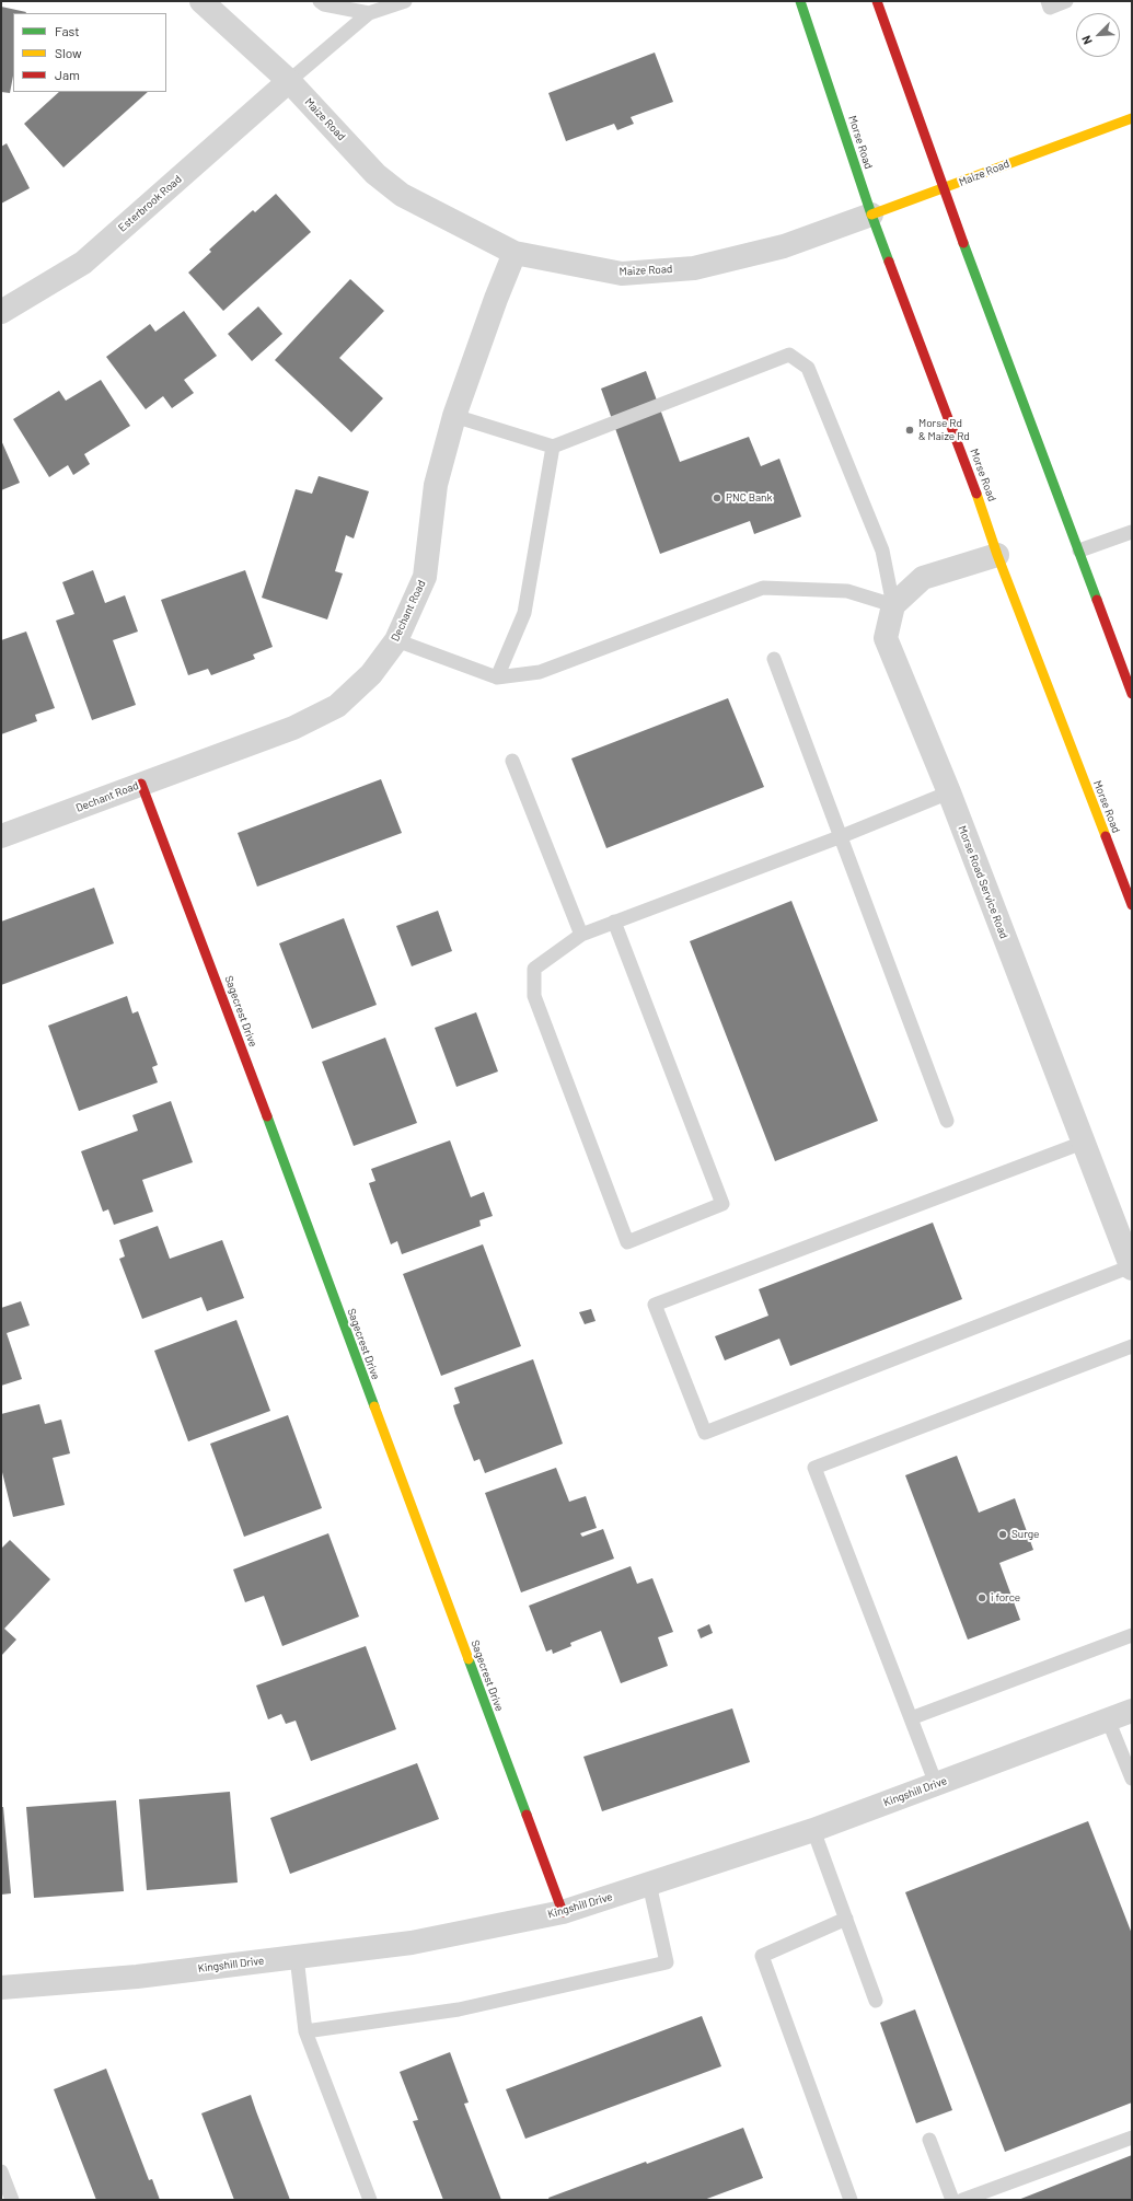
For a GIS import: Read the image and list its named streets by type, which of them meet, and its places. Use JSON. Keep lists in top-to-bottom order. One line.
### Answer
{"streets":{"main road":["Maize Road","Morse Road","Sagecrest Drive"],"street":["Esterbrook Road","Dechant Road","Morse Road Service Road","Kingshill Drive"]},"crossings":[["Maize Road","Morse Road"],["Maize Road","Esterbrook Road"],["Maize Road","Dechant Road"],["Dechant Road","Sagecrest Drive"],["Sagecrest Drive","Kingshill Drive"]],"places":["Morse Rd & Maize Rd","PNC Bank","Surge","i force"],"legend":["Fast","Slow","Jam"],"north":"bottom left"}
